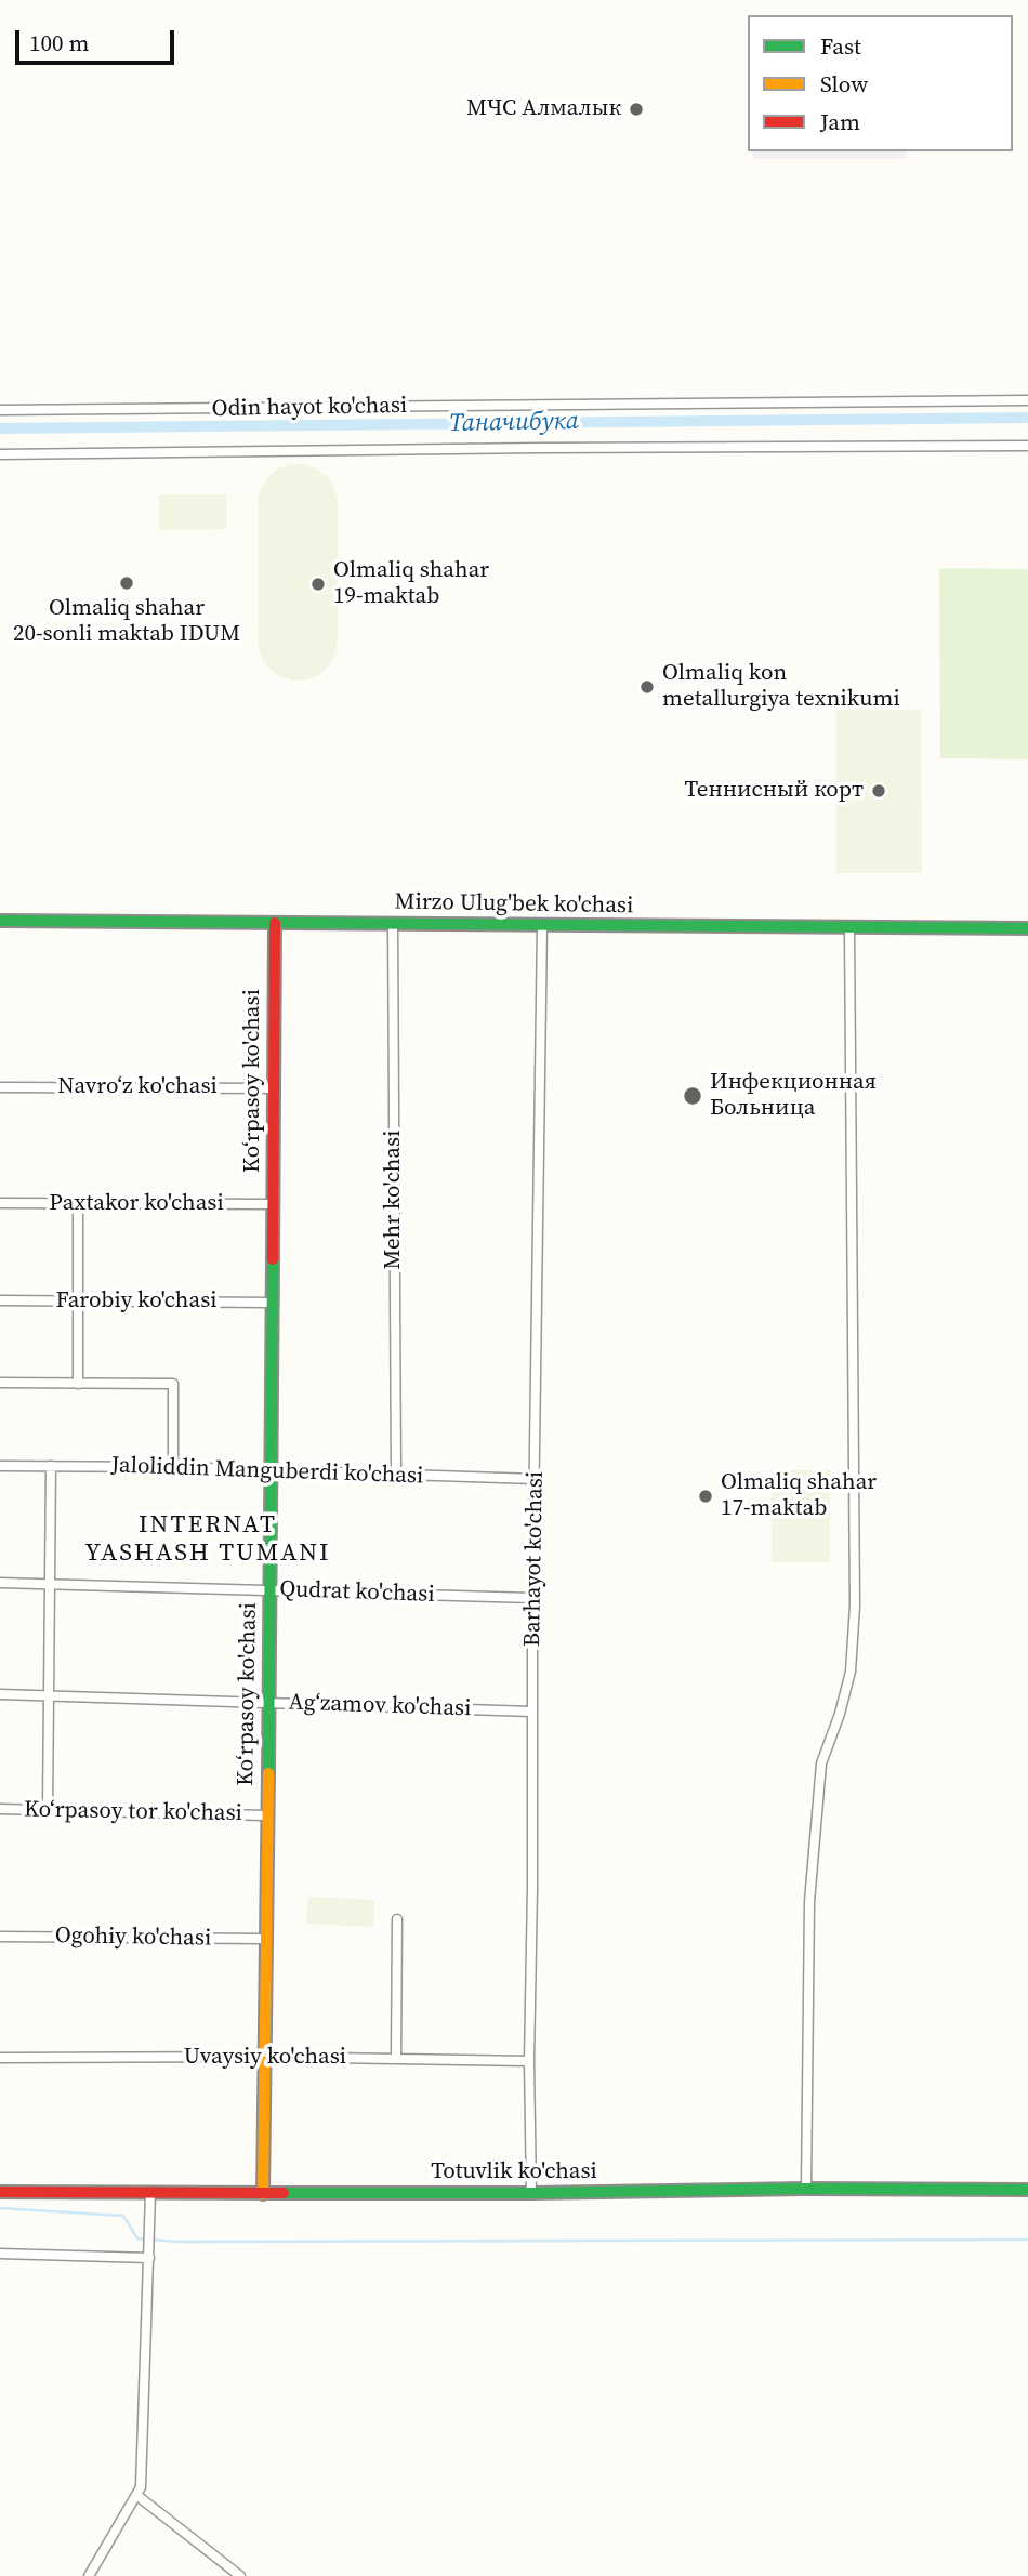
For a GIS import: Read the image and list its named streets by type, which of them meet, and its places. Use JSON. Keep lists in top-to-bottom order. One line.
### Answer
{"streets":{"main road":["Mirzo Ulug'bek ko'chasi","Ko‘rpasoy ko'chasi","Totuvlik ko'chasi"],"street":["Odin hayot ko'chasi","Navro‘z ko'chasi","Mehr ko'chasi","Paxtakor ko'chasi","Farobiy ko'chasi","Jaloliddin Manguberdi ko'chasi","Barhayot ko'chasi","Qudrat ko'chasi","Ag‘zamov ko'chasi","Ko‘rpasoy tor ko'chasi","Ogohiy ko'chasi","Uvaysiy ko'chasi"]},"crossings":[["Mirzo Ulug'bek ko'chasi","Ko‘rpasoy ko'chasi"],["Mirzo Ulug'bek ko'chasi","Mehr ko'chasi"],["Mirzo Ulug'bek ko'chasi","Barhayot ko'chasi"],["Ko‘rpasoy ko'chasi","Navro‘z ko'chasi"],["Ko‘rpasoy ko'chasi","Paxtakor ko'chasi"],["Ko‘rpasoy ko'chasi","Farobiy ko'chasi"],["Ko‘rpasoy ko'chasi","Jaloliddin Manguberdi ko'chasi"],["Ko‘rpasoy ko'chasi","Qudrat ko'chasi"],["Ko‘rpasoy ko'chasi","Ag‘zamov ko'chasi"],["Ko‘rpasoy ko'chasi","Ko‘rpasoy tor ko'chasi"],["Ko‘rpasoy ko'chasi","Ogohiy ko'chasi"],["Ko‘rpasoy ko'chasi","Uvaysiy ko'chasi"],["Ko‘rpasoy ko'chasi","Totuvlik ko'chasi"],["Mehr ko'chasi","Jaloliddin Manguberdi ko'chasi"],["Jaloliddin Manguberdi ko'chasi","Barhayot ko'chasi"],["Barhayot ko'chasi","Qudrat ko'chasi"],["Barhayot ko'chasi","Ag‘zamov ko'chasi"],["Barhayot ko'chasi","Uvaysiy ko'chasi"],["Barhayot ko'chasi","Totuvlik ko'chasi"]],"districts":["INTERNAT YASHASH TUMANI"],"water":["Таначибука"],"places":["МЧС Алмалык","Olmaliq shahar 20-sonli maktab IDUM","Olmaliq shahar 19-maktab","Olmaliq kon metallurgiya texnikumi","Теннисный корт","Инфекционная Больница","Olmaliq shahar 17-maktab"],"legend":["Fast","Slow","Jam"],"scale_bar":"100 m"}
